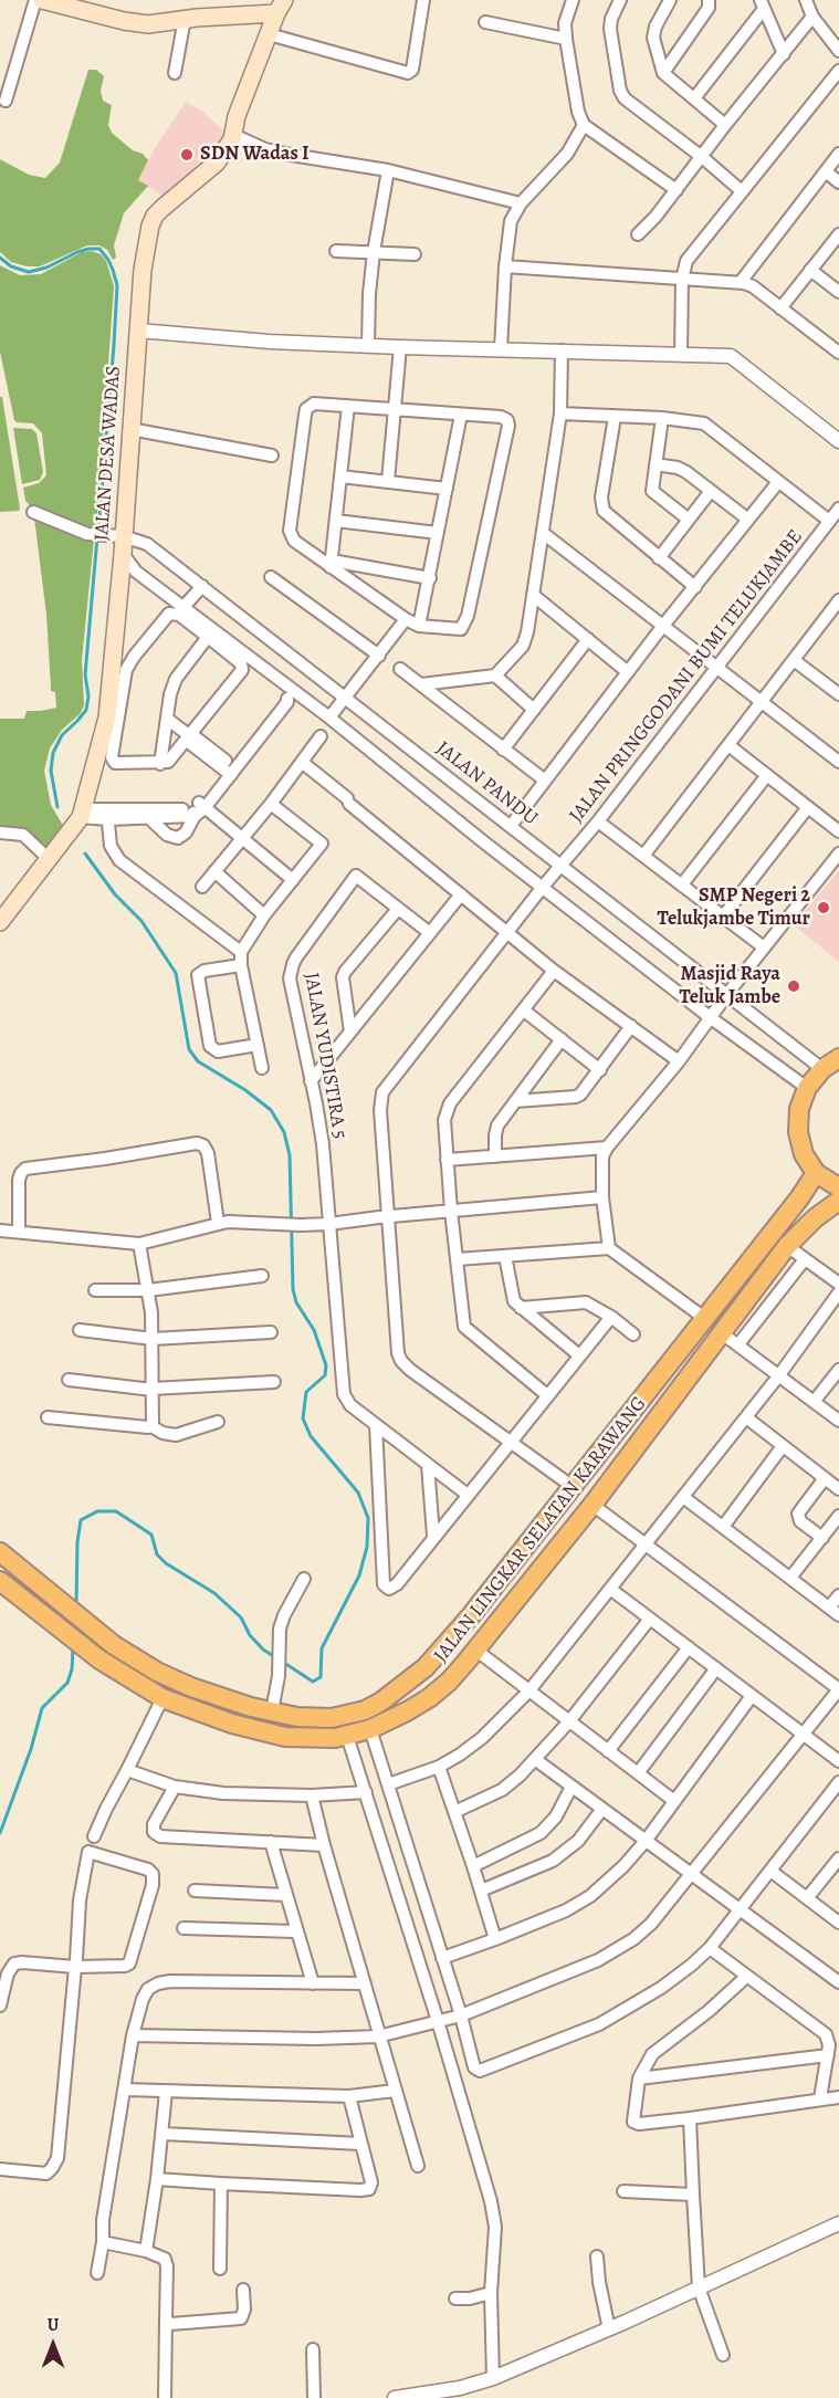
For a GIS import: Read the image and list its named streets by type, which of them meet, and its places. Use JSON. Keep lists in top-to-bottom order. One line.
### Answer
{"streets":{"main road":["JALAN DESA WADAS","JALAN LINGKAR SELATAN KARAWANG"],"street":["JALAN PRINGGODANI BUMI TELUKJAMBE","JALAN PANDU","JALAN YUDISTIRA 5"]},"crossings":[["JALAN DESA WADAS","JALAN PANDU"],["JALAN PRINGGODANI BUMI TELUKJAMBE","JALAN PANDU"],["JALAN PRINGGODANI BUMI TELUKJAMBE","JALAN LINGKAR SELATAN KARAWANG"]],"places":["SDN Wadas I","SMP Negeri 2 Telukjambe Timur","Masjid Raya Teluk Jambe"],"north":"top"}
